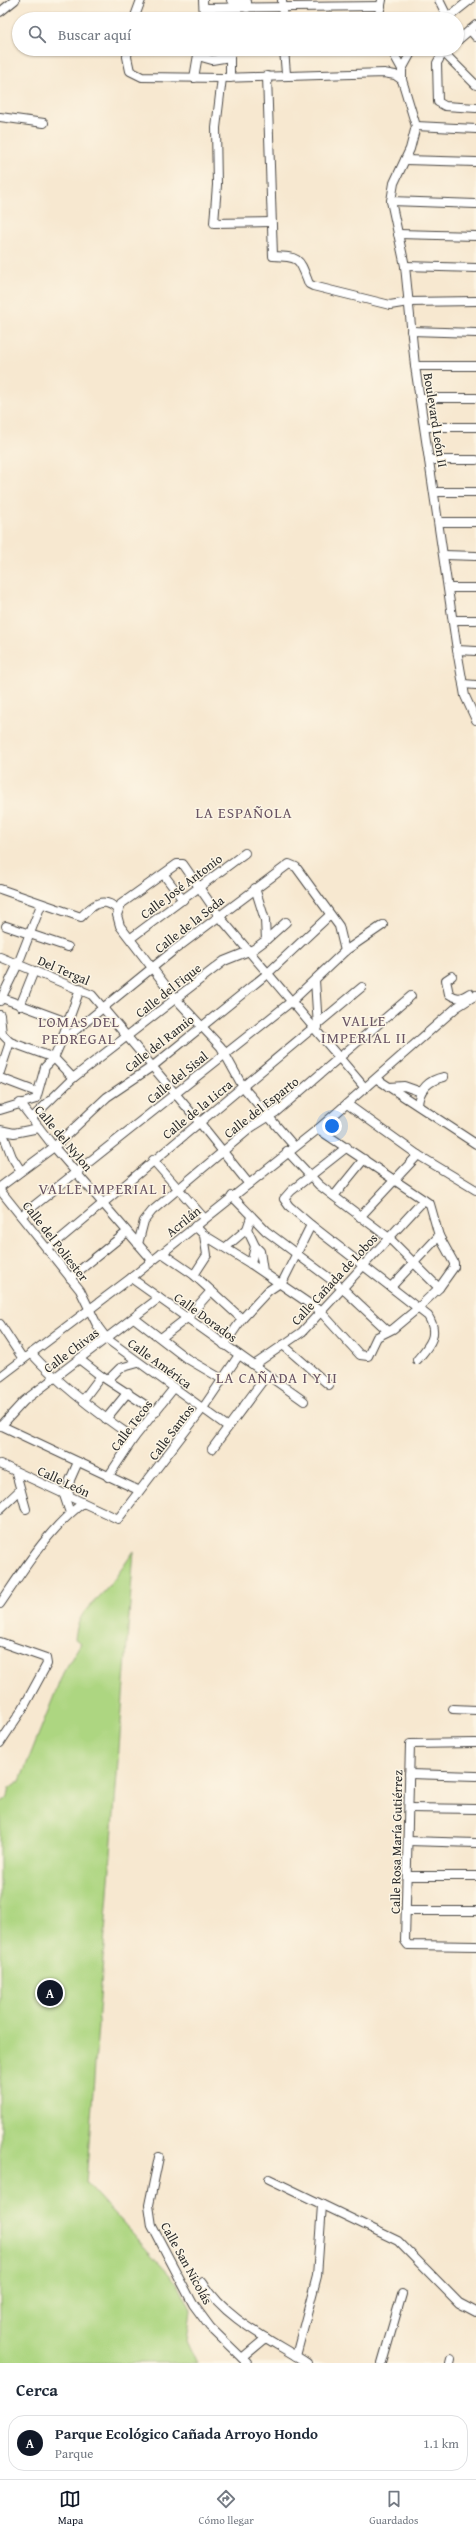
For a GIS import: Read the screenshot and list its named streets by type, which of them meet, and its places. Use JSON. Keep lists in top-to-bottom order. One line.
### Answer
{"streets":{"street":["Boulevard León II","Calle José Antonio","Calle de la Seda","Del Tergal","Calle del Fique","Calle del Ramio","Calle del Sisal","Calle del Esparto","Calle de la Licra","Calle del Nylon","Acrilán","Calle del Poliester","Calle Cañada de Lobos","Calle Dorados","Calle Chivas","Calle América","Calle Tecos","Calle Santos","Calle León","Calle Rosa María Gutiérrez","Calle San Nicolás"]},"crossings":[["Calle de la Seda","Del Tergal"],["Calle de la Seda","Calle del Ramio"],["Del Tergal","Calle del Fique"],["Del Tergal","Calle del Ramio"],["Del Tergal","Calle del Sisal"],["Del Tergal","Calle del Esparto"],["Del Tergal","Calle de la Licra"],["Del Tergal","Acrilán"],["Calle del Fique","Calle del Nylon"],["Calle del Ramio","Calle del Nylon"],["Calle del Ramio","Calle del Poliester"],["Calle del Sisal","Calle del Nylon"],["Calle del Sisal","Calle del Poliester"],["Calle del Esparto","Calle del Nylon"],["Calle de la Licra","Calle del Nylon"],["Calle de la Licra","Calle del Poliester"],["Calle del Nylon","Acrilán"],["Acrilán","Calle del Poliester"],["Acrilán","Calle Dorados"],["Acrilán","Calle América"],["Calle del Poliester","Calle América"],["Calle Cañada de Lobos","Calle Dorados"],["Calle Dorados","Calle Chivas"],["Calle Dorados","Calle Santos"],["Calle Chivas","Calle América"],["Calle América","Calle Tecos"],["Calle América","Calle Santos"],["Calle Santos","Calle León"]],"districts":["LA ESPAÑOLA","VALLE IMPERIAL II","LOMAS DEL PEDREGAL","VALLE IMPERIAL I","LA CAÑADA I Y II"],"page":{"search":"Buscar aquí","pins":"A","heading":"Cerca","list":[{"mark":"A","name":"Parque Ecológico Cañada Arroyo Hondo","note":"Parque","value":"1.1 km"}],"nav":["Mapa","Cómo llegar","Guardados"]}}
